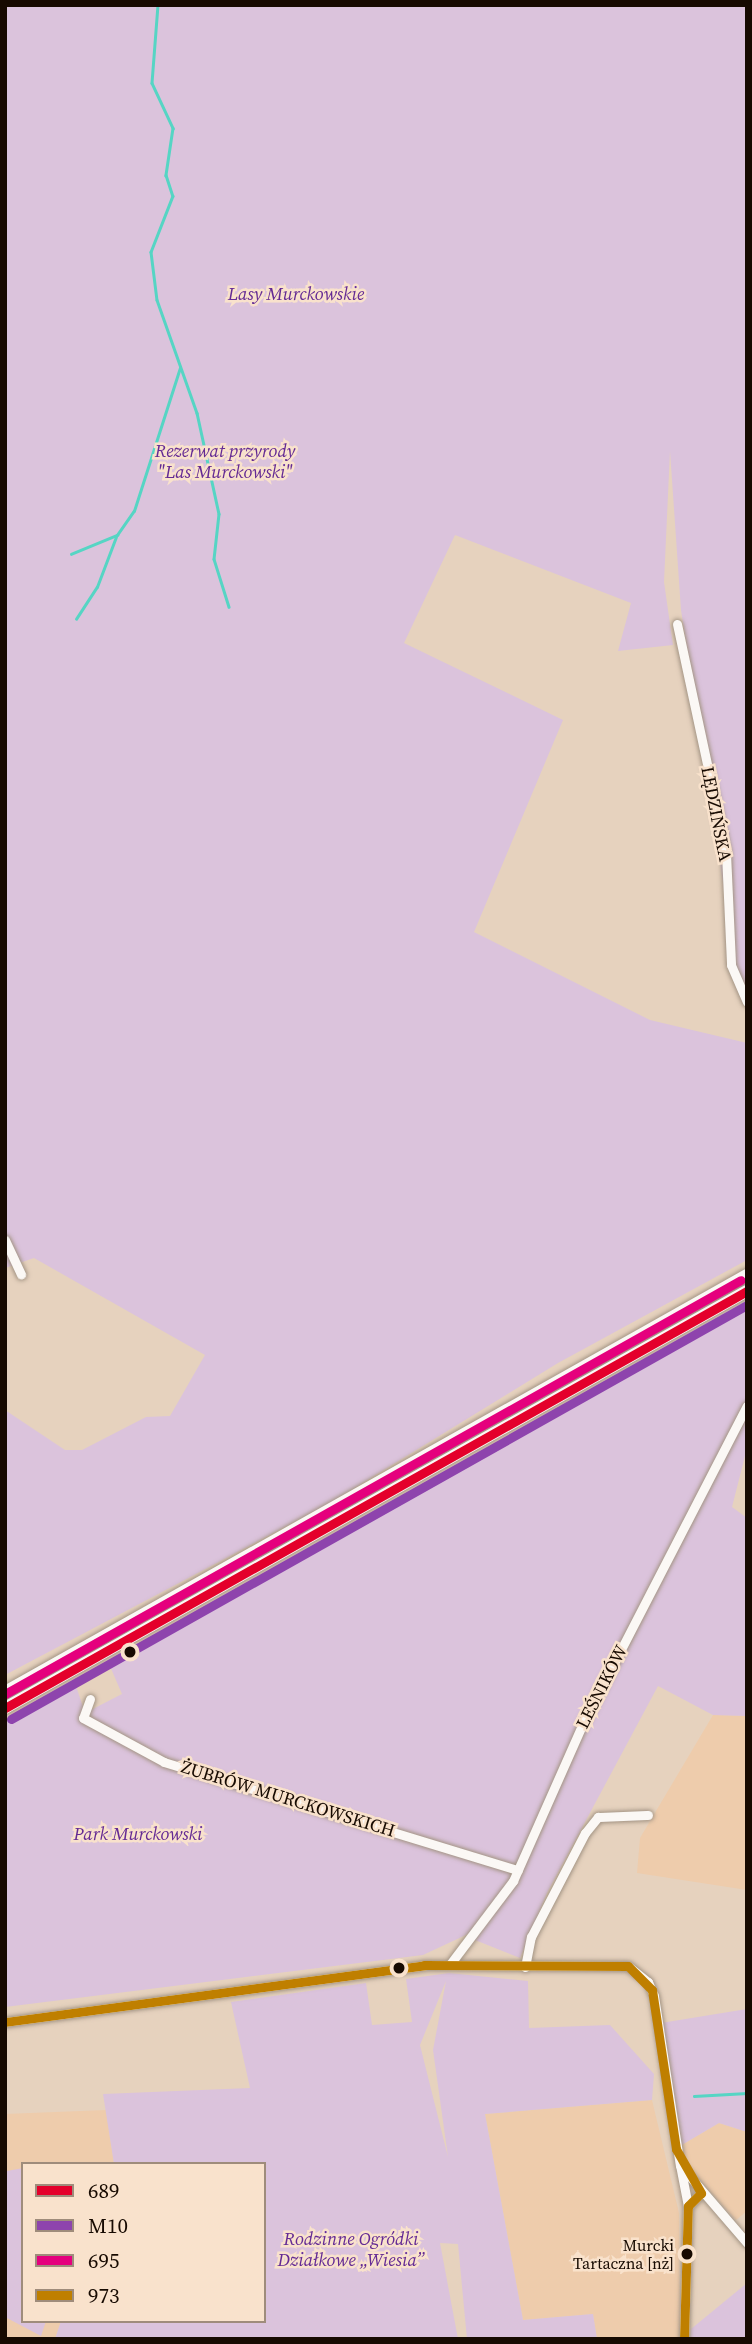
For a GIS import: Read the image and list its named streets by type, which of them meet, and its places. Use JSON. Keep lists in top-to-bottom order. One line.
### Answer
{"streets":{"street":["LĘDZIŃSKA","LEŚNIKÓW","ŻUBRÓW MURCKOWSKICH"]},"crossings":[["LEŚNIKÓW","ŻUBRÓW MURCKOWSKICH"]],"parks":["Lasy Murckowskie","Rezerwat przyrody \"Las Murckowski\"","Park Murckowski","Rodzinne Ogródki Działkowe „Wiesia”"],"places":["Murcki Tartaczna [nż]"],"lines":["transit line 695","transit line 689","transit line M10","transit line 973"],"legend":["689","M10","695","973"]}
